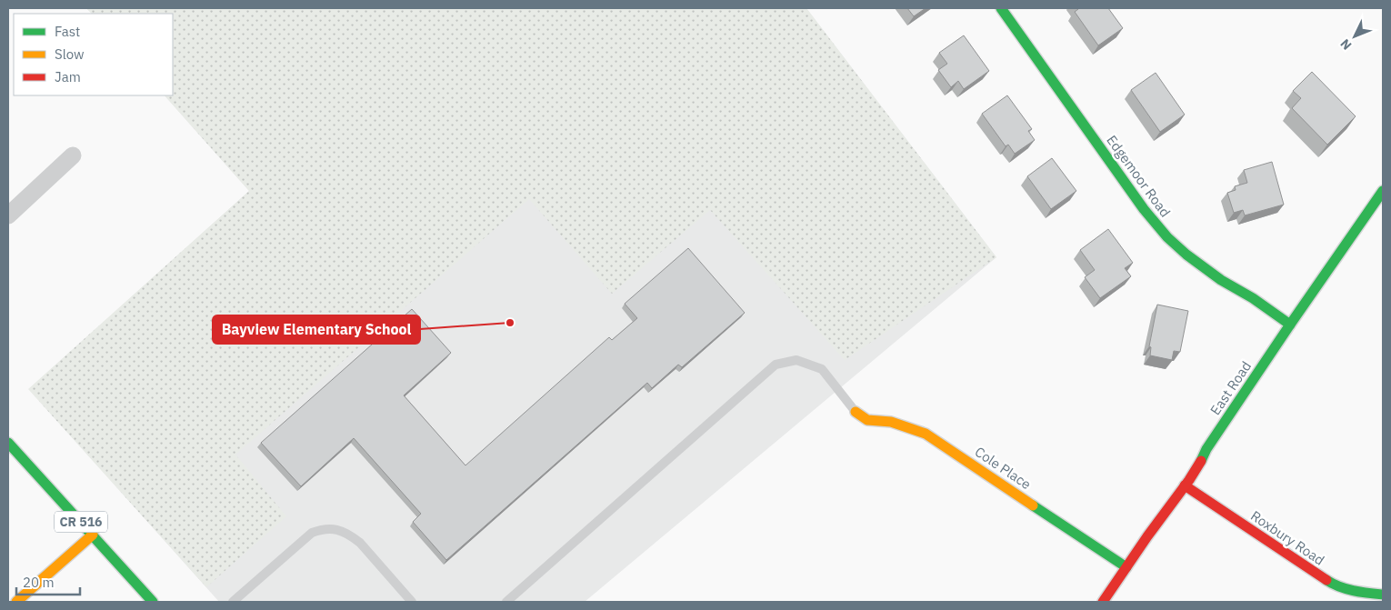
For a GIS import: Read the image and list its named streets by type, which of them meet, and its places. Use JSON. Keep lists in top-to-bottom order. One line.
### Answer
{"streets":{"street":["Edgemoor Road","East Road","Cole Place","CR 516","Roxbury Road"]},"crossings":[["Edgemoor Road","East Road"],["East Road","Cole Place"],["East Road","Roxbury Road"]],"places":["Bayview Elementary School"],"legend":["Fast","Slow","Jam"],"scale_bar":"20 m","north":"bottom left"}
